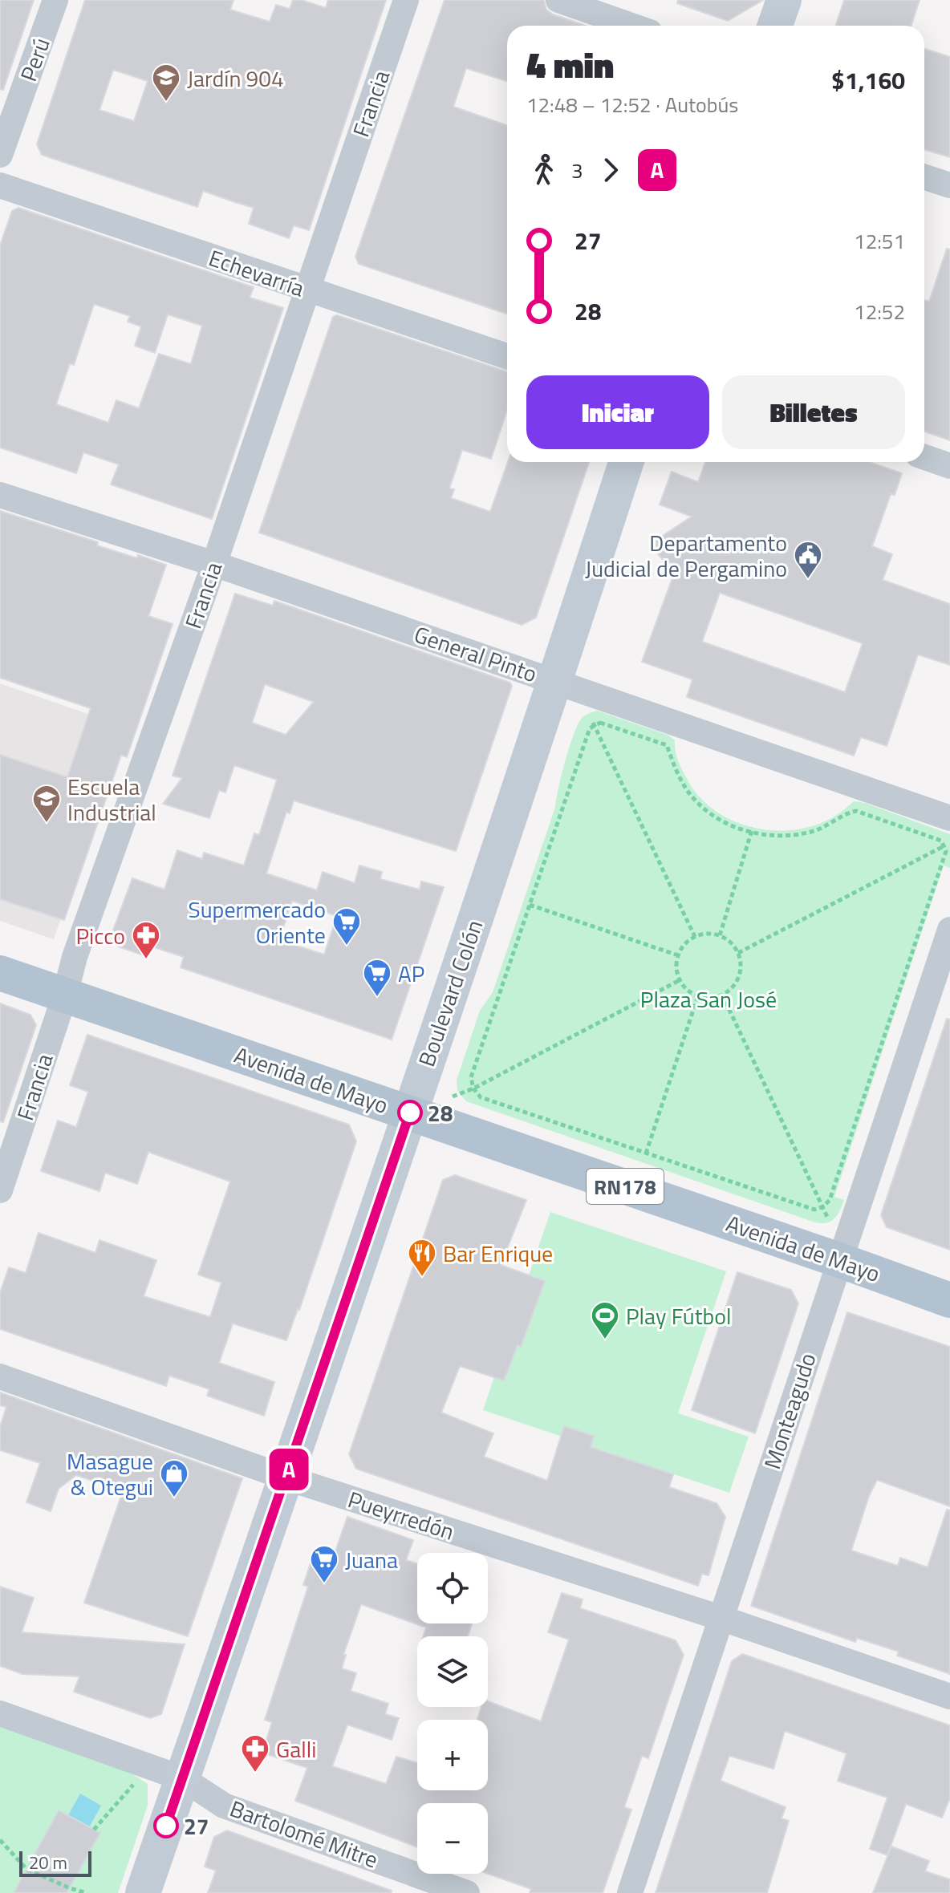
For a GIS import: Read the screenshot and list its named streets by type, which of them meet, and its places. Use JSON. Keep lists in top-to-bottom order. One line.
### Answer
{"streets":{"main road":["Boulevard Colón","Avenida de Mayo","RN178"],"street":["Perú","Francia","Echevarría","General Pinto","Monteagudo","Pueyrredón","Bartolomé Mitre"]},"crossings":[["Francia","Echevarría"],["Francia","General Pinto"],["Francia","Avenida de Mayo"],["General Pinto","Boulevard Colón"],["Boulevard Colón","Avenida de Mayo"],["Boulevard Colón","Pueyrredón"],["Boulevard Colón","Bartolomé Mitre"],["Avenida de Mayo","Monteagudo"],["Monteagudo","Pueyrredón"]],"parks":["Plaza San José"],"places":{"school or university":["Jardín 904","Escuela Industrial"],"public building":["Departamento Judicial de Pergamino"],"supermarket":["Supermercado Oriente","AP","Juana"],"pharmacy":["Picco","Galli"],"other":["28","27"],"restaurant":["Bar Enrique"],"sports":["Play Fútbol"],"shop":["Masague & Otegui"]},"lines":["bus line A"],"scale_bar":"20 m","page":{"on_map":"A","heading":["4 min","12:48 – 12:52 · Autobús","$1,160"],"legs":["3","A"],"list":[{"name":"27","value":"12:51"},{"name":"28","value":"12:52"}],"buttons":["Iniciar","Billetes"],"map_buttons":["+","−"],"scale":"20 m"}}
